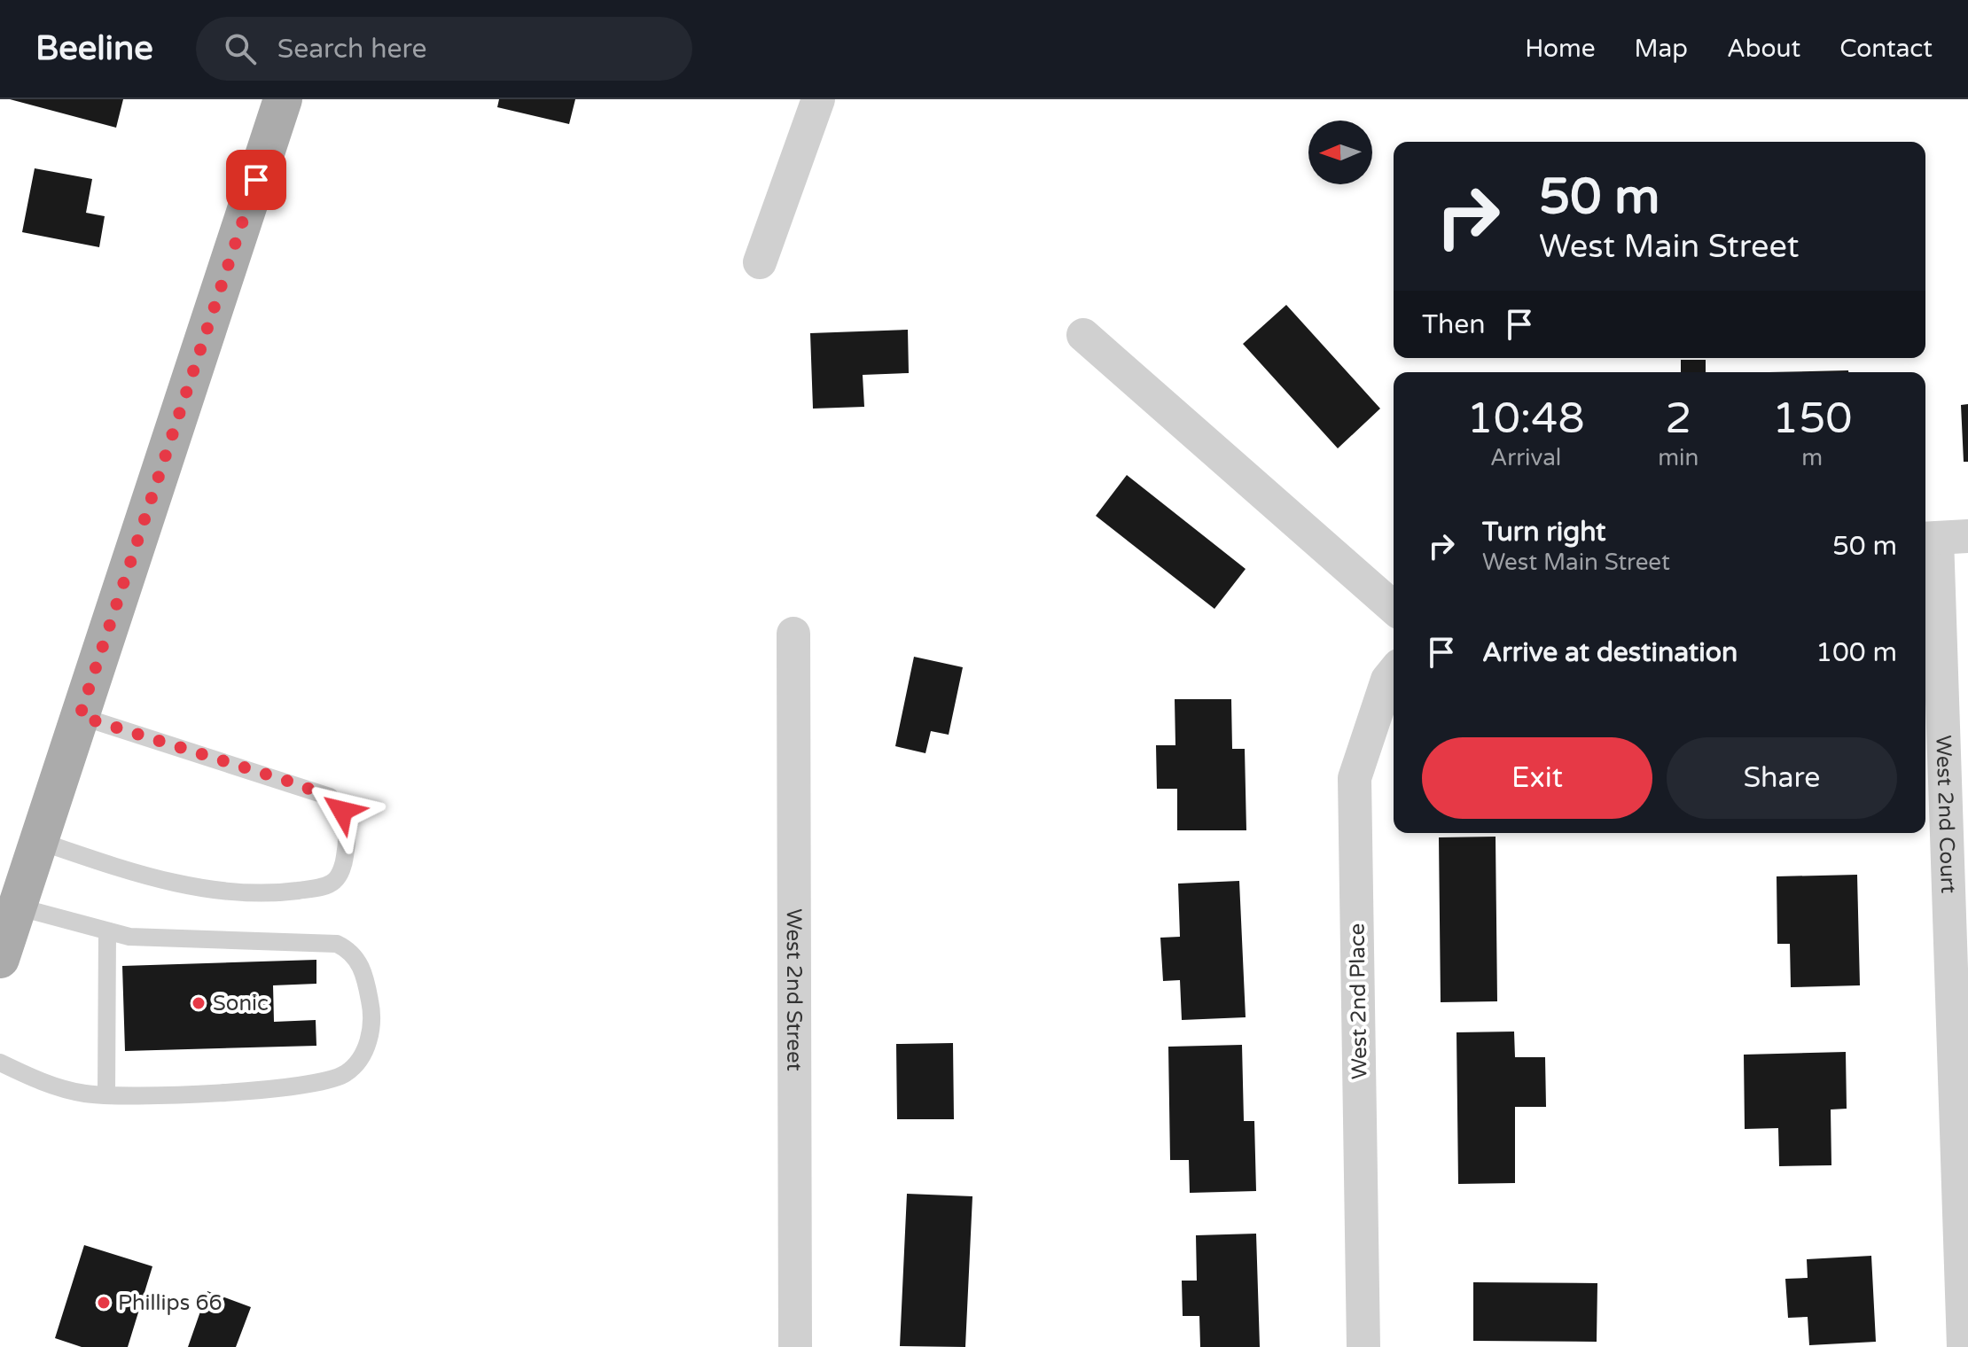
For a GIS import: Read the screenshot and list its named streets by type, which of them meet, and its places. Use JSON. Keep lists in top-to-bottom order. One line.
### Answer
{"streets":{"street":["West 2nd Court","West 2nd Street","West 2nd Place"]},"places":["Sonic","Phillips 66"],"north":"left","page":{"header":"Beeline","search":"Search here","nav":["Home","Map","About","Contact"],"turn":["50 m","West Main Street"],"then":"Then","eta":["10:48","Arrival","2","min","150","m"],"list":[{"name":"Turn right","note":"West Main Street","value":"50 m"},{"name":"Arrive at destination","value":"100 m"}],"buttons":["Exit","Share"]}}
